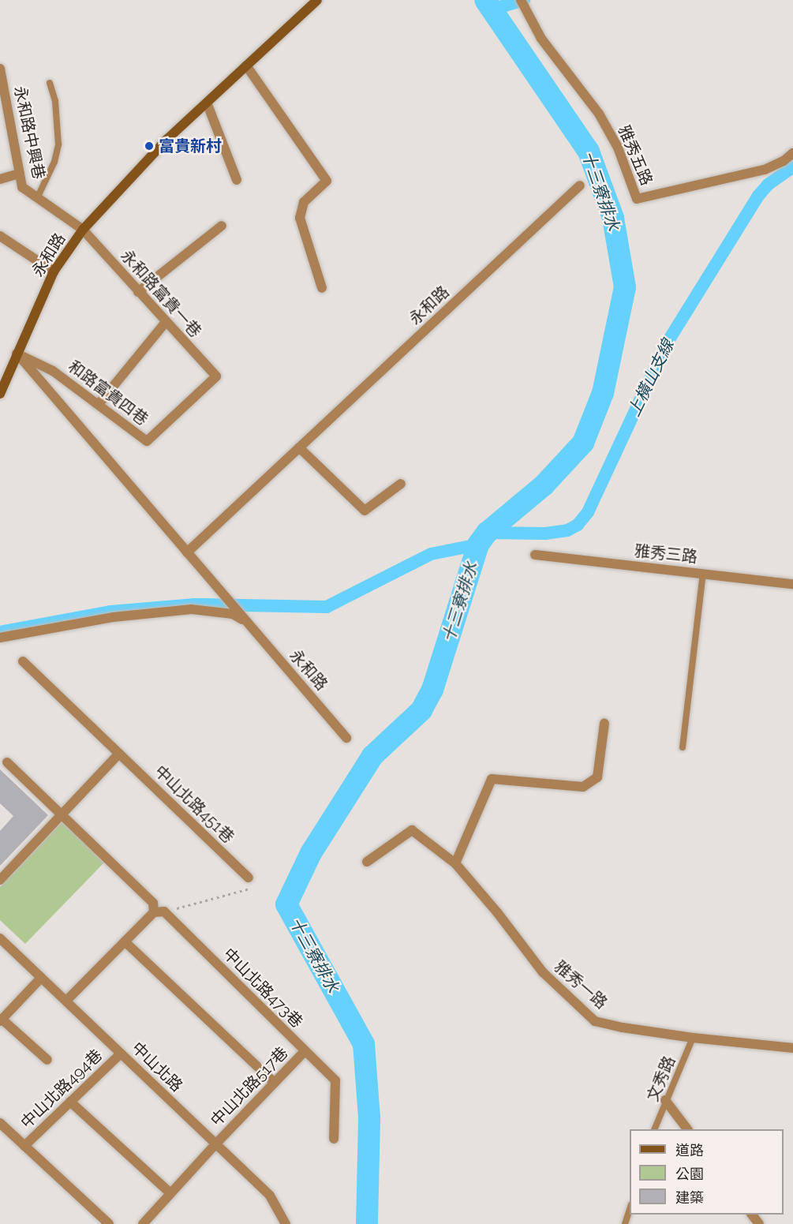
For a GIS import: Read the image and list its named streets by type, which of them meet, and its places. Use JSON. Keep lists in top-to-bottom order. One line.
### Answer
{"streets":{"main road":["永和路"],"street":["永和路中興巷","雅秀五路","永和路富貴一巷","和路富貴四巷","雅秀三路","中山北路451巷","雅秀一路","中山北路473巷","中山北路","中山北路517巷","中山北路494巷"],"lane":["文秀路"]},"crossings":[["永和路中興巷","永和路"],["永和路中興巷","永和路富貴一巷"],["永和路","永和路富貴一巷"],["永和路","和路富貴四巷"],["永和路富貴一巷","和路富貴四巷"],["雅秀一路","文秀路"],["中山北路473巷","中山北路517巷"],["中山北路","中山北路517巷"],["中山北路","中山北路494巷"]],"water":["十三寮排水","上橫山支線"],"places":["富貴新村"],"legend":["道路","公園","建築"]}
